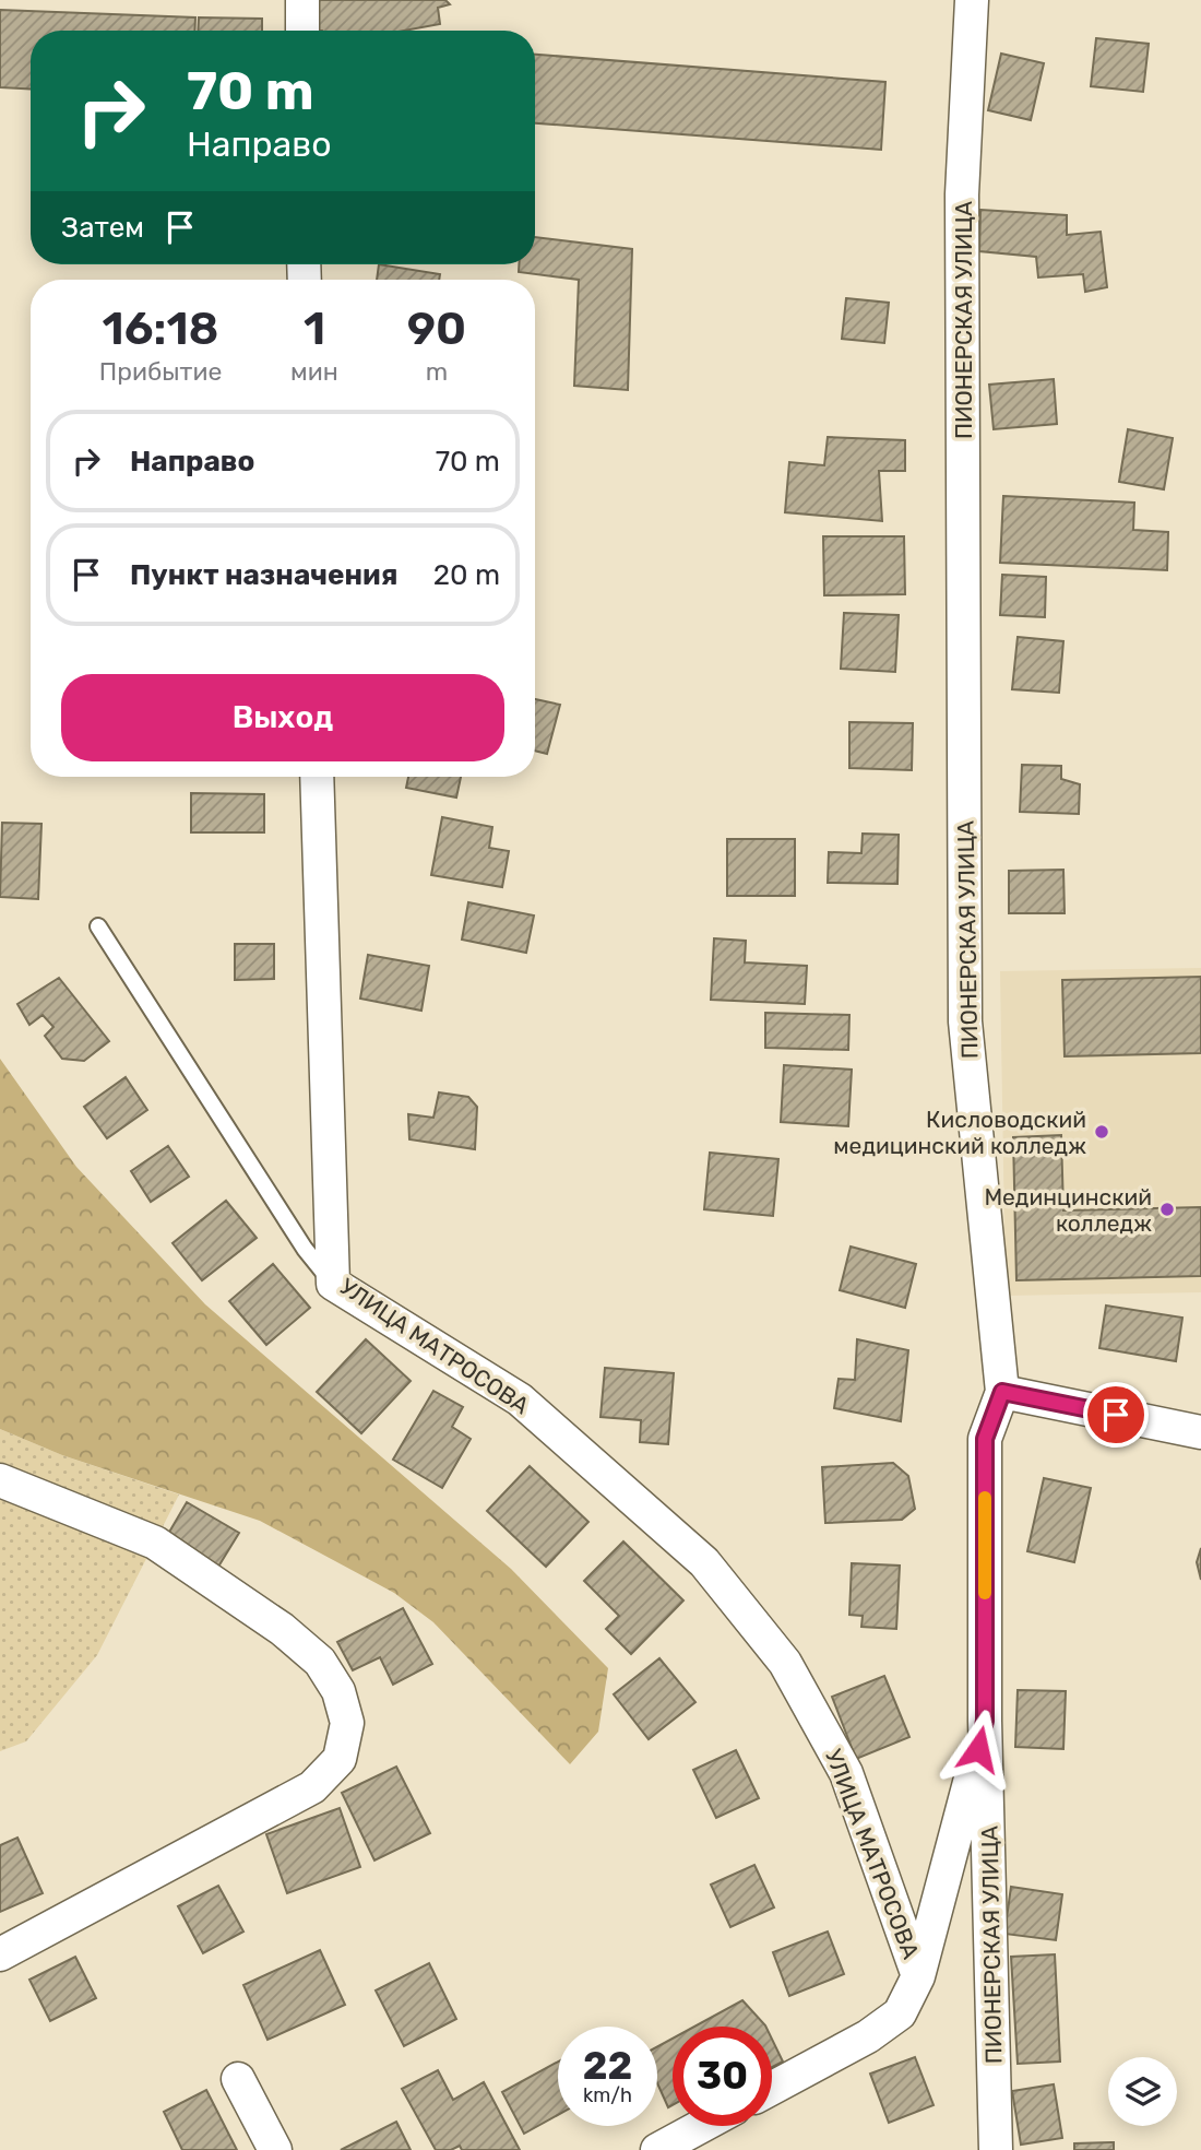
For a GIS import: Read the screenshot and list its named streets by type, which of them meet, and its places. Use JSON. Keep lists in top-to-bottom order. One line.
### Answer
{"streets":{"street":["ПИОНЕРСКАЯ УЛИЦА","УЛИЦА МАТРОСОВА"]},"places":["Кисловодский медицинский колледж","Мединцинский колледж"],"page":{"turn":["70 m","Направо"],"then":"Затем","eta":["16:18","Прибытие","1","мин","90","m"],"list":[{"name":"Направо","value":"70 m"},{"name":"Пункт назначения","value":"20 m"}],"buttons":"Выход","speed":"22 km/h","limit":"30"}}
